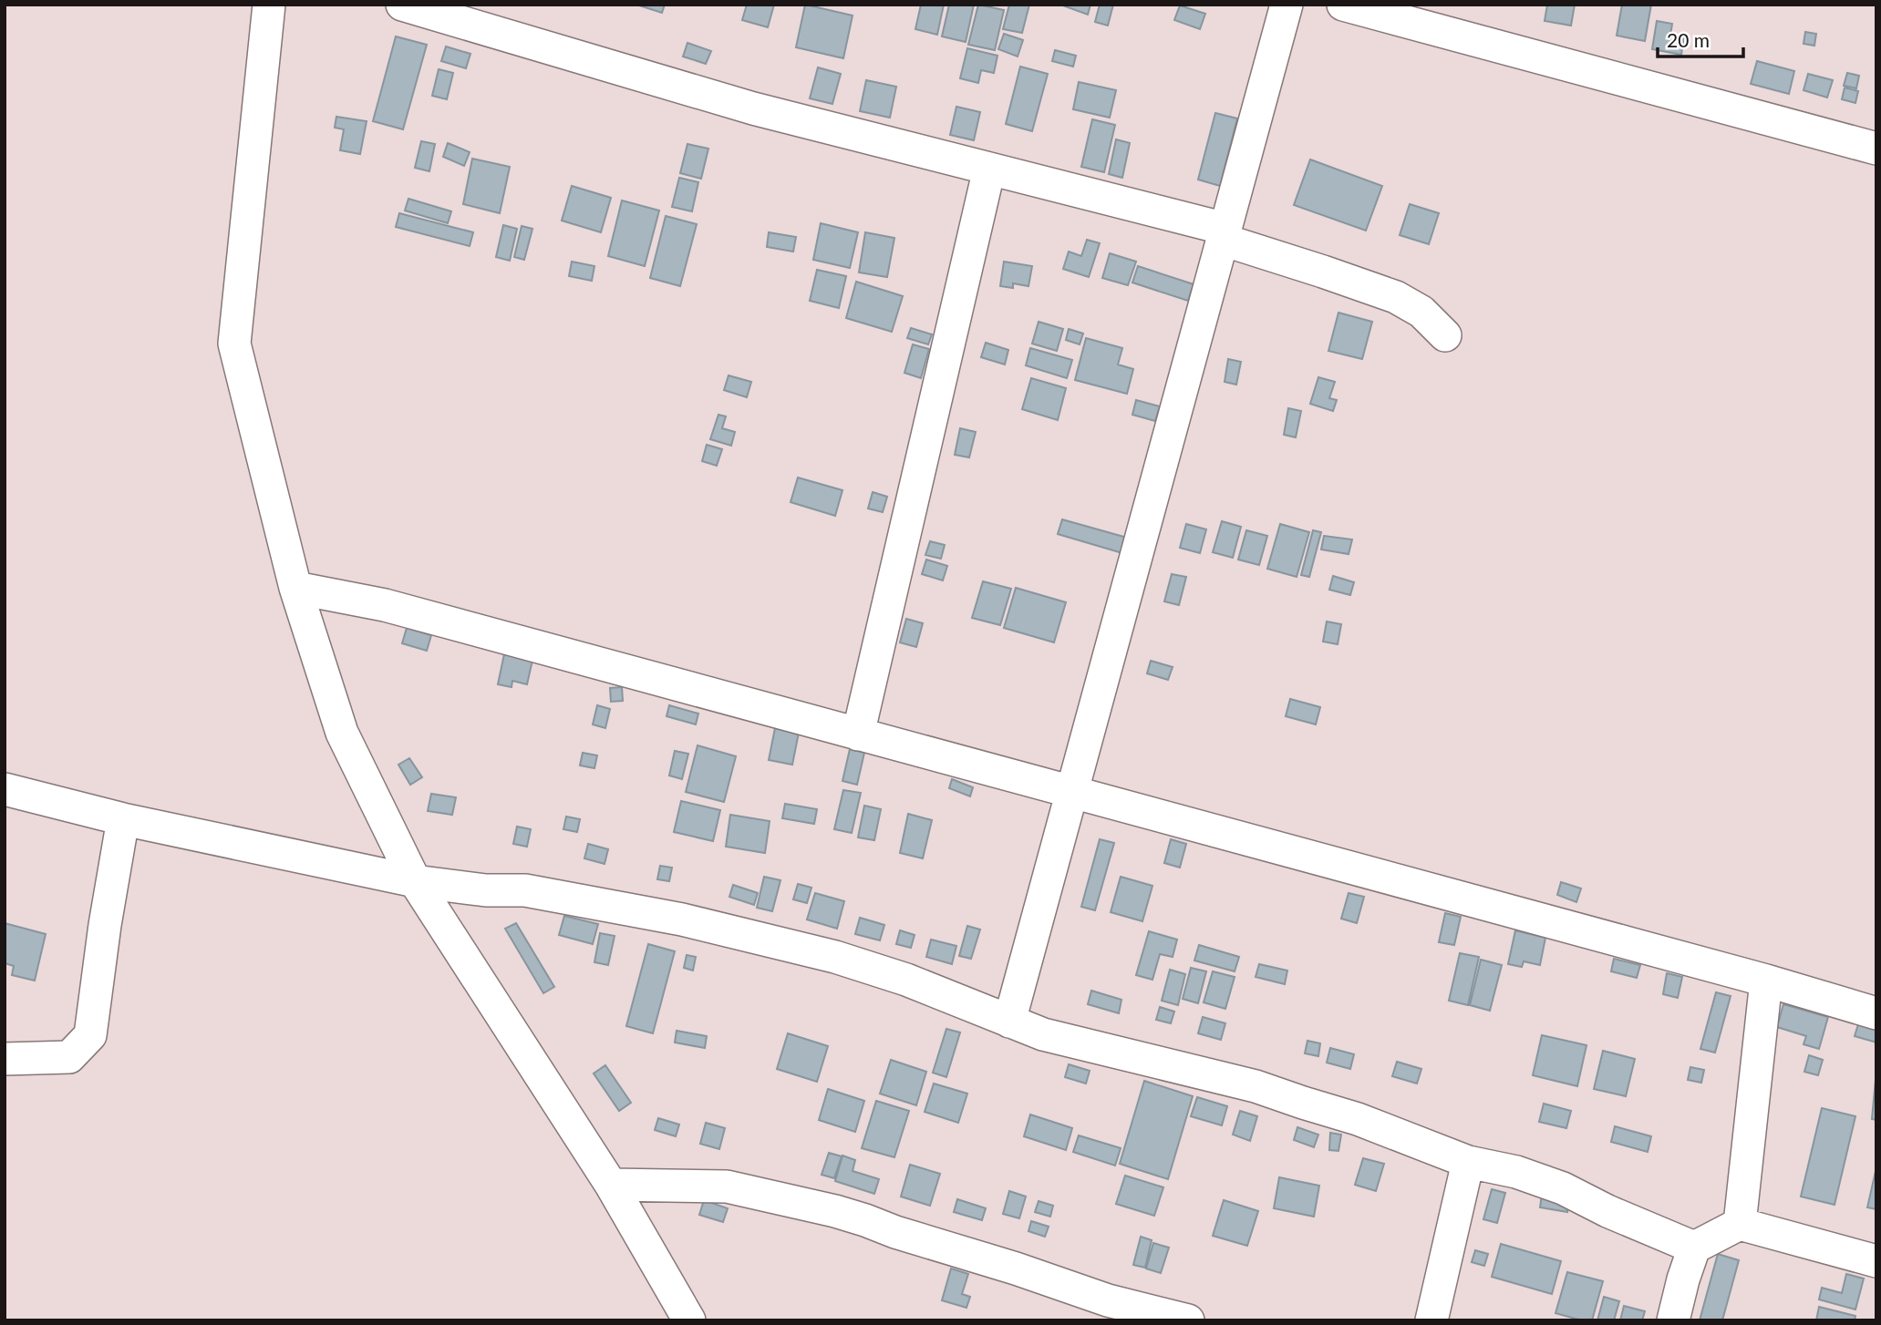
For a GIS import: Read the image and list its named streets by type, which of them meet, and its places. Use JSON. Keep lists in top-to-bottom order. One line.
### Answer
{"scale_bar":"20 m"}
